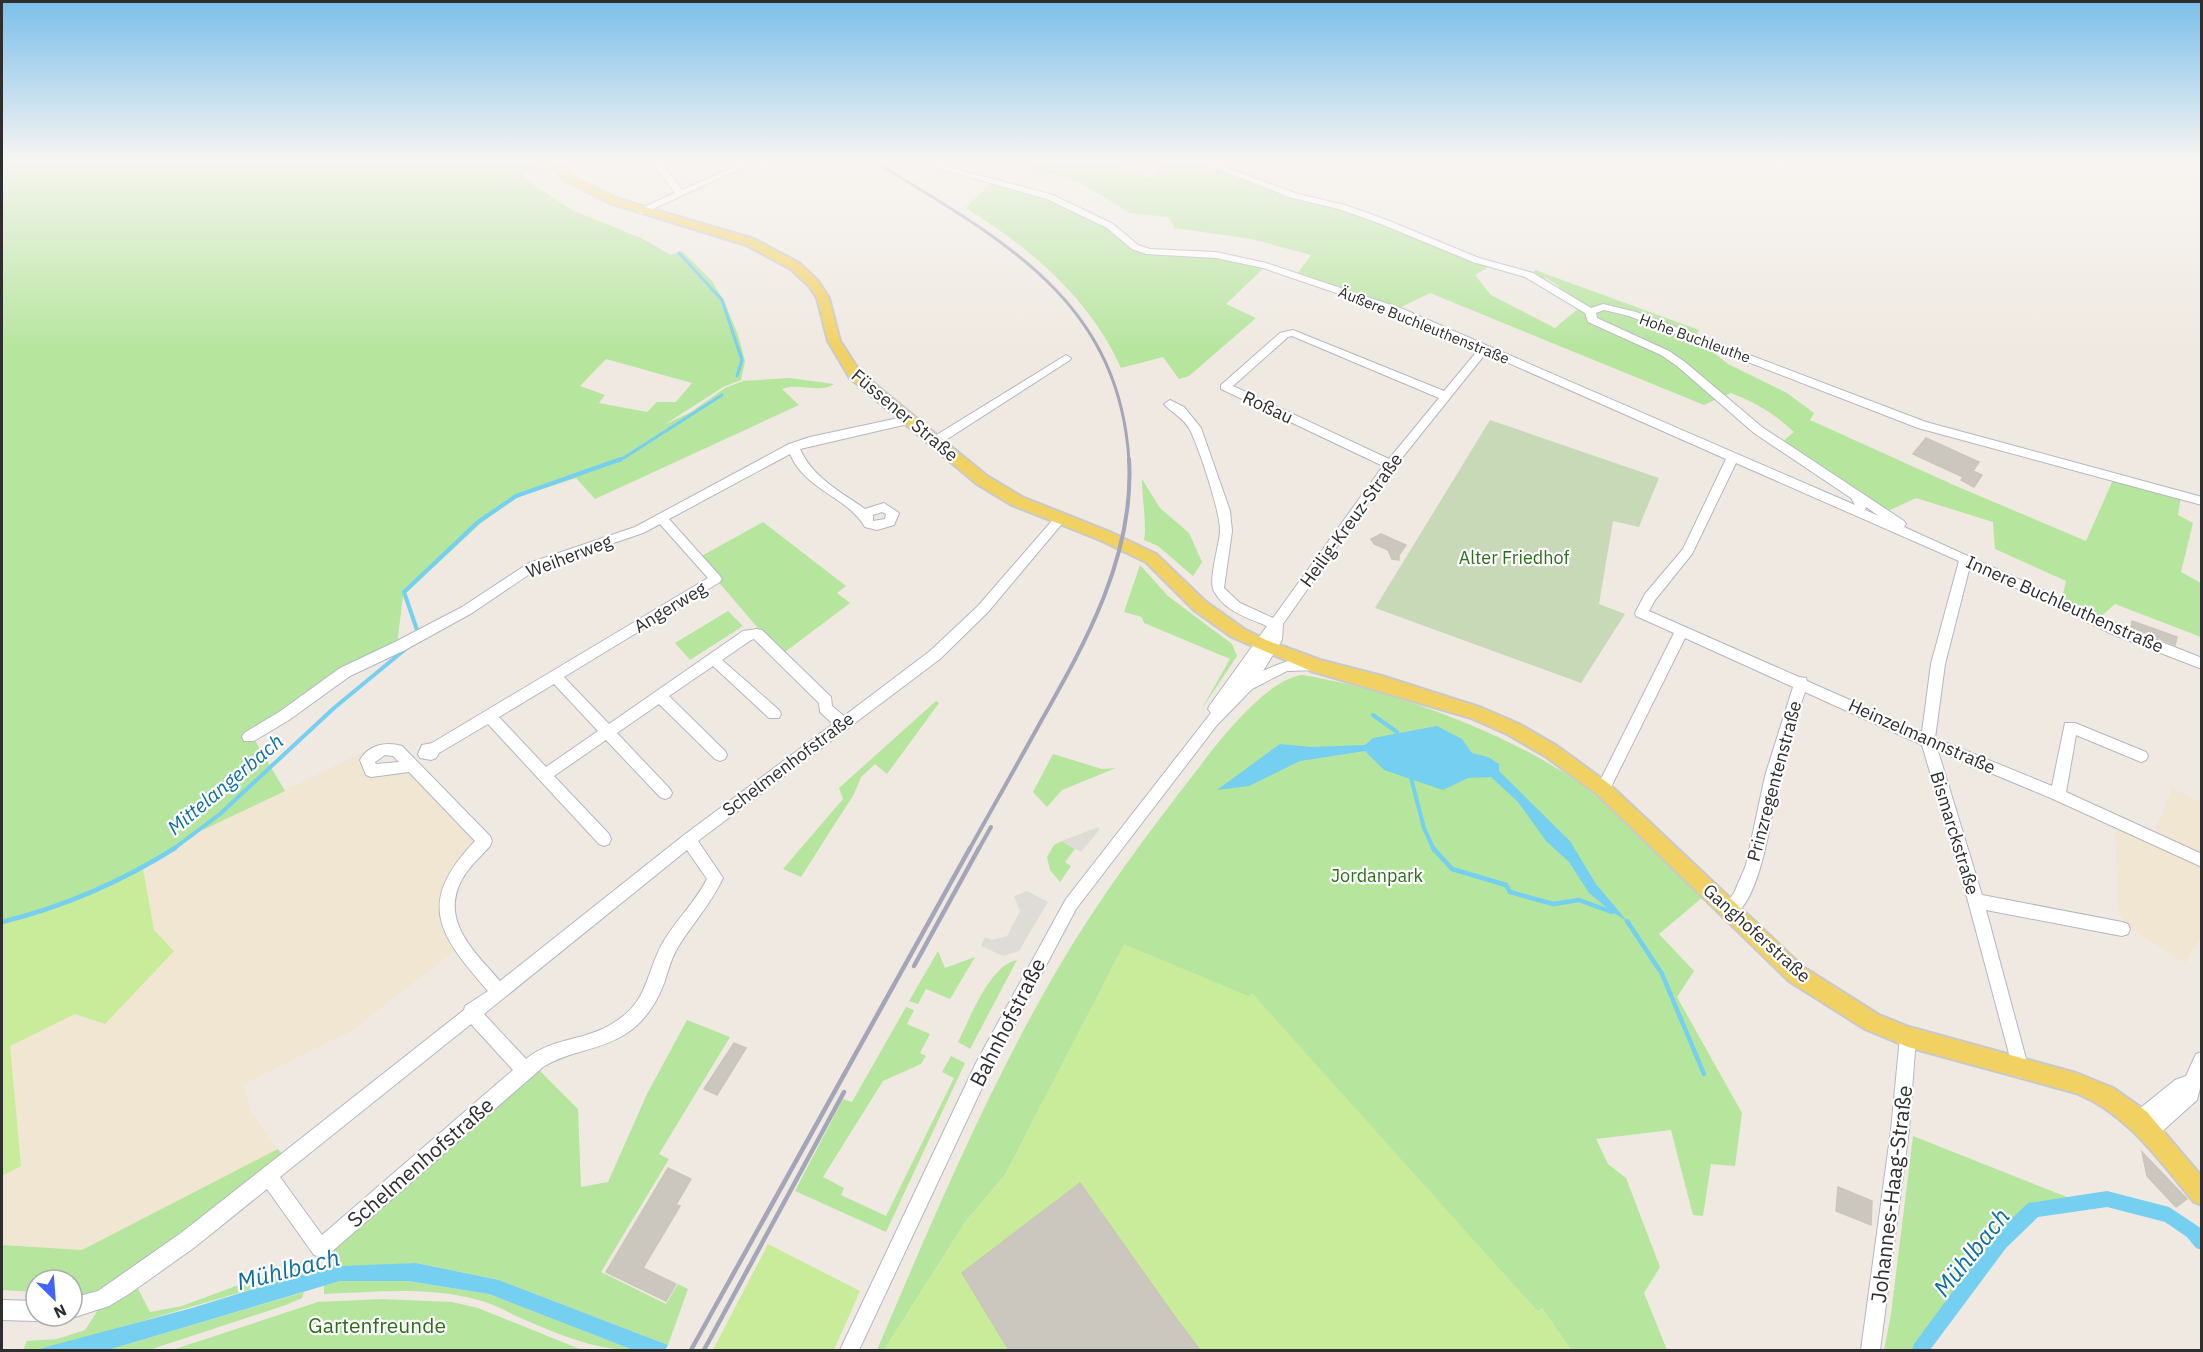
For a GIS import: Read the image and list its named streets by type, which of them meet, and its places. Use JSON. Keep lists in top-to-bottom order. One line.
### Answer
{"streets":{"main road":["Füssener Straße","Ganghoferstraße"],"street":["Äußere Buchleuthenstraße","Hohe Buchleuthe","Roßau","Heilig-Kreuz-Straße","Weiherweg","Innere Buchleuthenstraße","Angerweg","Heinzelmannstraße","Schelmenhofstraße","Prinzregentenstraße","Bismarckstraße","Bahnhofstraße","Johannes-Haag-Straße"]},"crossings":[["Äußere Buchleuthenstraße","Heilig-Kreuz-Straße"],["Äußere Buchleuthenstraße","Innere Buchleuthenstraße"],["Äußere Buchleuthenstraße","Heinzelmannstraße"],["Hohe Buchleuthe","Innere Buchleuthenstraße"],["Roßau","Heilig-Kreuz-Straße"],["Füssener Straße","Heilig-Kreuz-Straße"],["Füssener Straße","Weiherweg"],["Füssener Straße","Schelmenhofstraße"],["Füssener Straße","Ganghoferstraße"],["Füssener Straße","Bahnhofstraße"],["Heilig-Kreuz-Straße","Ganghoferstraße"],["Heilig-Kreuz-Straße","Bahnhofstraße"],["Weiherweg","Angerweg"],["Innere Buchleuthenstraße","Bismarckstraße"],["Heinzelmannstraße","Prinzregentenstraße"],["Heinzelmannstraße","Bismarckstraße"],["Prinzregentenstraße","Ganghoferstraße"],["Bismarckstraße","Ganghoferstraße"],["Ganghoferstraße","Bahnhofstraße"],["Ganghoferstraße","Johannes-Haag-Straße"]],"water":["Mittelangerbach","Mühlbach"],"parks":["Alter Friedhof","Jordanpark","Gartenfreunde"],"north":"bottom right"}
